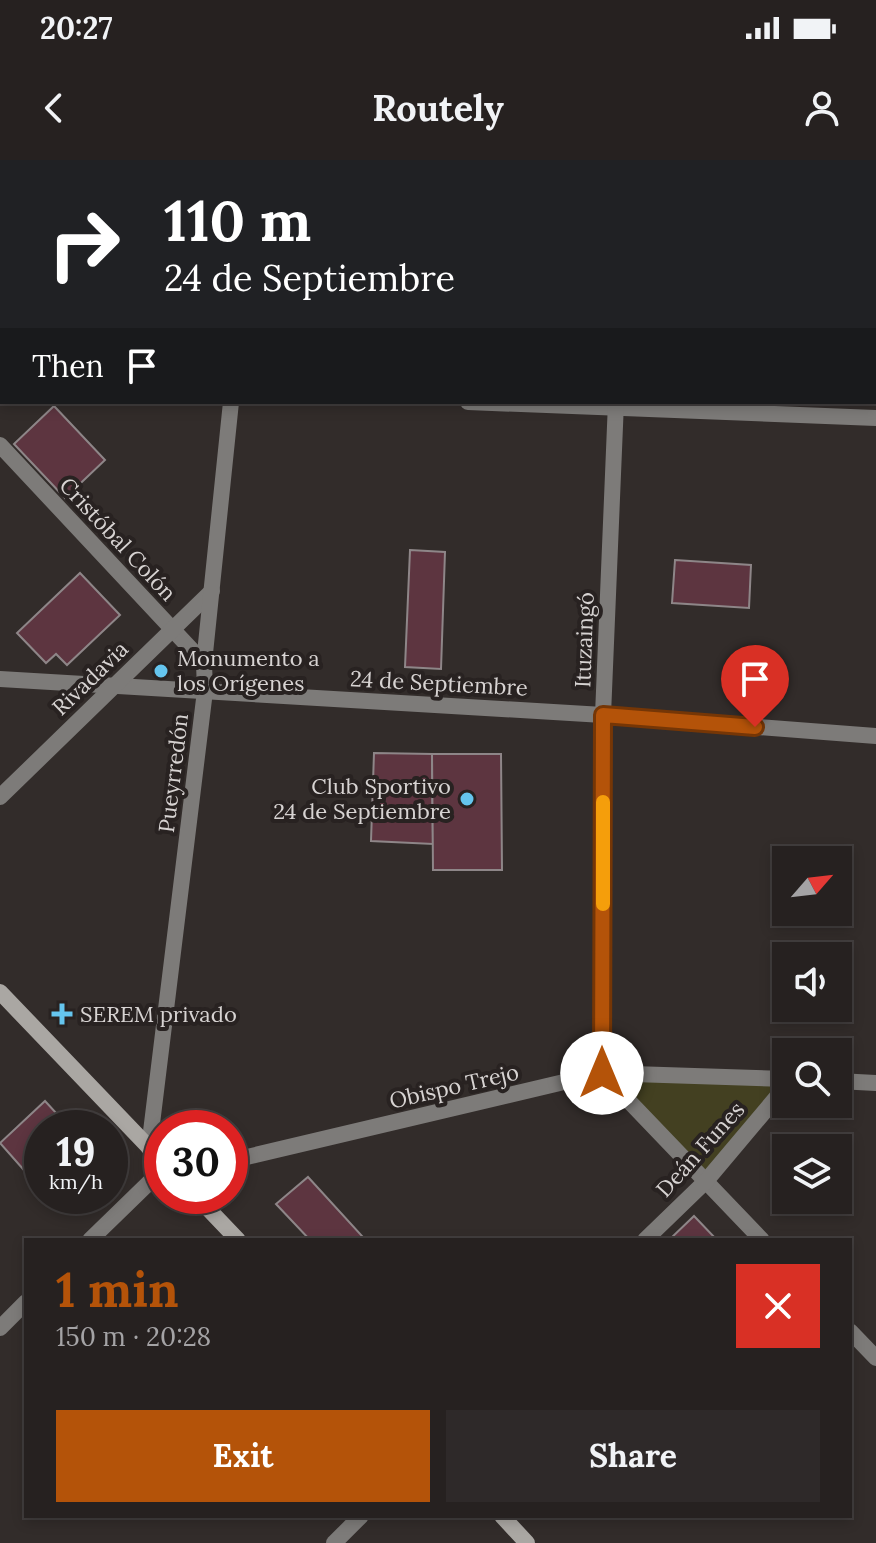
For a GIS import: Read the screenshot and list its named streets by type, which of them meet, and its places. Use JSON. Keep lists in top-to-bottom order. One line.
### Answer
{"streets":{"street":["Cristóbal Colón","Ituzaingó","Rivadavia","24 de Septiembre","Pueyrredón","Obispo Trejo","Deán Funes"]},"crossings":[["Cristóbal Colón","Rivadavia"],["Cristóbal Colón","Pueyrredón"],["Ituzaingó","24 de Septiembre"],["Ituzaingó","Obispo Trejo"],["Rivadavia","24 de Septiembre"],["Rivadavia","Pueyrredón"],["24 de Septiembre","Pueyrredón"]],"places":{"other":["Monumento a los Orígenes","Club Sportivo 24 de Septiembre"],"health":["SEREM privado"]},"north":"top right","page":{"status":"20:27","header":"Routely","turn":["110 m","24 de Septiembre"],"then":"Then","speed":"19 km/h","limit":"30","heading":["1 min","150 m · 20:28"],"buttons":["Exit","Share"]}}
